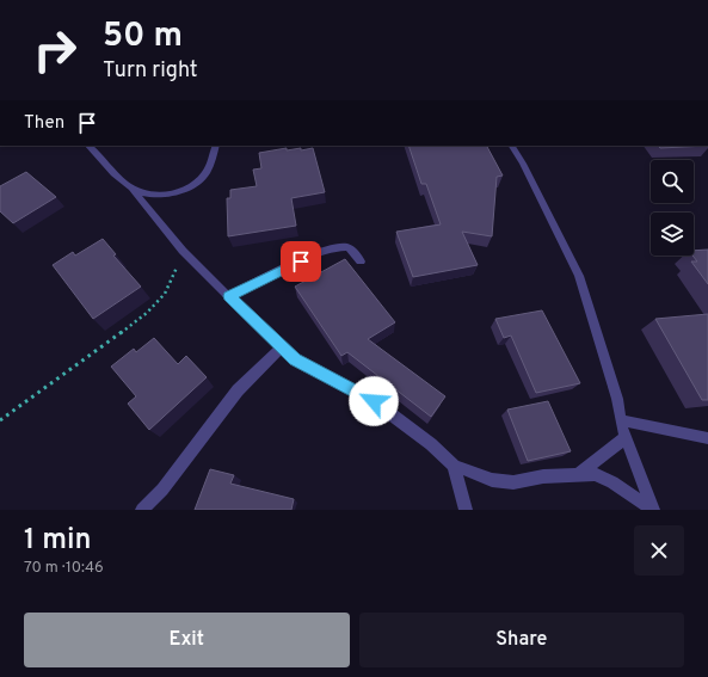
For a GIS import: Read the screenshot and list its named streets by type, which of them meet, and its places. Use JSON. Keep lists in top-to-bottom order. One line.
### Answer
{"page":{"turn":["50 m","Turn right"],"then":"Then","heading":["1 min","70 m · 10:46"],"buttons":["Exit","Share"]}}
